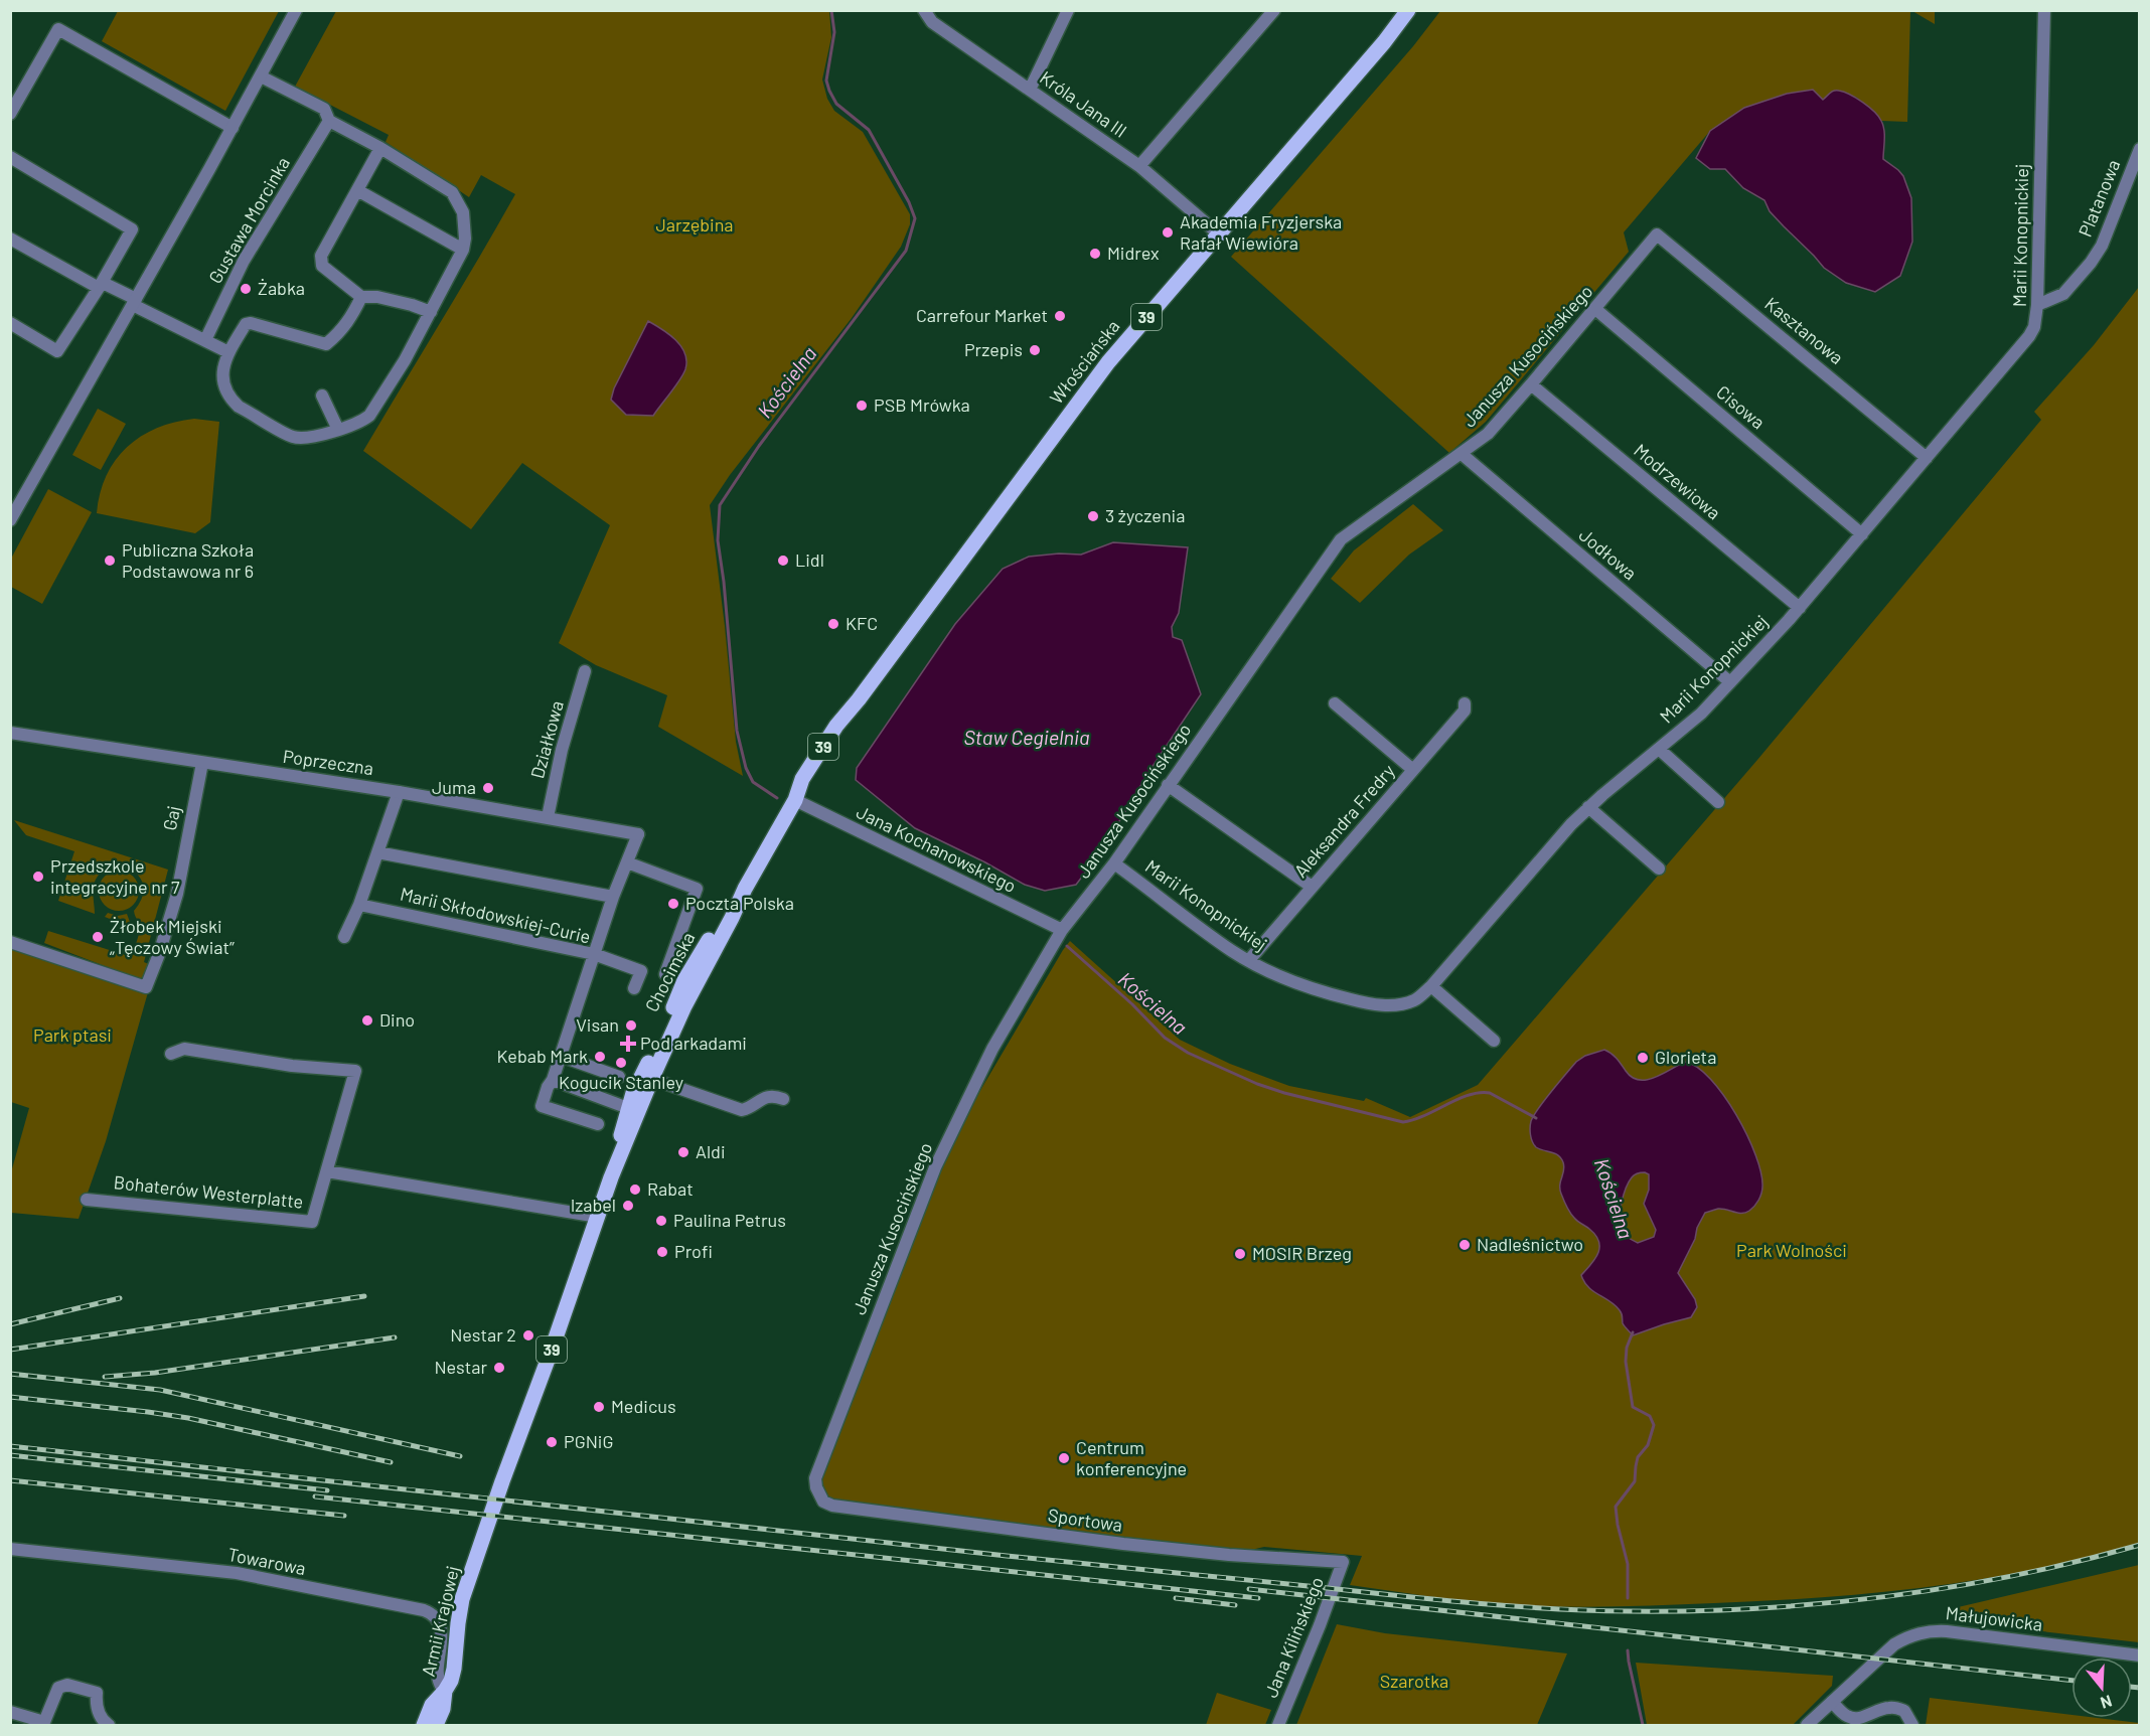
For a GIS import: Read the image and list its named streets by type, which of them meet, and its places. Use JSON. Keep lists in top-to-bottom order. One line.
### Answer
{"streets":{"main road":["39","Włościańska","Chocimska","Armii Krajowej"],"street":["Króla Jana III","Platanowa","Gustawa Morcinka","Marii Konopnickiej","Kasztanowa","Janusza Kusocińskiego","Cisowa","Modrzewiowa","Jodłowa","Działkowa","Poprzeczna","Gaj","Aleksandra Fredry","Jana Kochanowskiego","Marii Skłodowskiej-Curie","Bohaterów Westerplatte","Sportowa","Towarowa","Małujowicka","Jana Kilińskiego"]},"crossings":[["Króla Jana III","Włościańska"],["Platanowa","Marii Konopnickiej"],["Marii Konopnickiej","Kasztanowa"],["Marii Konopnickiej","Janusza Kusocińskiego"],["Marii Konopnickiej","Cisowa"],["Marii Konopnickiej","Modrzewiowa"],["Marii Konopnickiej","Jodłowa"],["Marii Konopnickiej","Aleksandra Fredry"],["Kasztanowa","Janusza Kusocińskiego"],["Janusza Kusocińskiego","Cisowa"],["Janusza Kusocińskiego","Modrzewiowa"],["Janusza Kusocińskiego","Jodłowa"],["Janusza Kusocińskiego","Jana Kochanowskiego"],["Janusza Kusocińskiego","Sportowa"],["Włościańska","Jana Kochanowskiego"],["Włościańska","Chocimska"],["Działkowa","Poprzeczna"],["Poprzeczna","Gaj"],["Chocimska","Armii Krajowej"],["Sportowa","Jana Kilińskiego"],["Towarowa","Armii Krajowej"]],"water":["Kościelna","Staw Cegielnia"],"parks":["Jarzębina","Park ptasi","Park Wolności","Szarotka"],"places":{"other":["Akademia Fryzjerska Rafał Wiewióra","Midrex","Żabka","Carrefour Market","Przepis","PSB Mrówka","3 życzenia","Publiczna Szkoła Podstawowa nr 6","Lidl","KFC","Juma","Przedszkole integracyjne nr 7","Poczta Polska","Żłobek Miejski „Tęczowy Świat”","Dino","Visan","Kebab Mark","Glorieta","Kogucik Stanley","Aldi","Rabat","Izabel","Paulina Petrus","Nadleśnictwo","Profi","MOSIR Brzeg","Nestar 2","Nestar","Medicus","PGNiG","Centrum konferencyjne"],"health":["Pod arkadami"]},"north":"bottom"}
